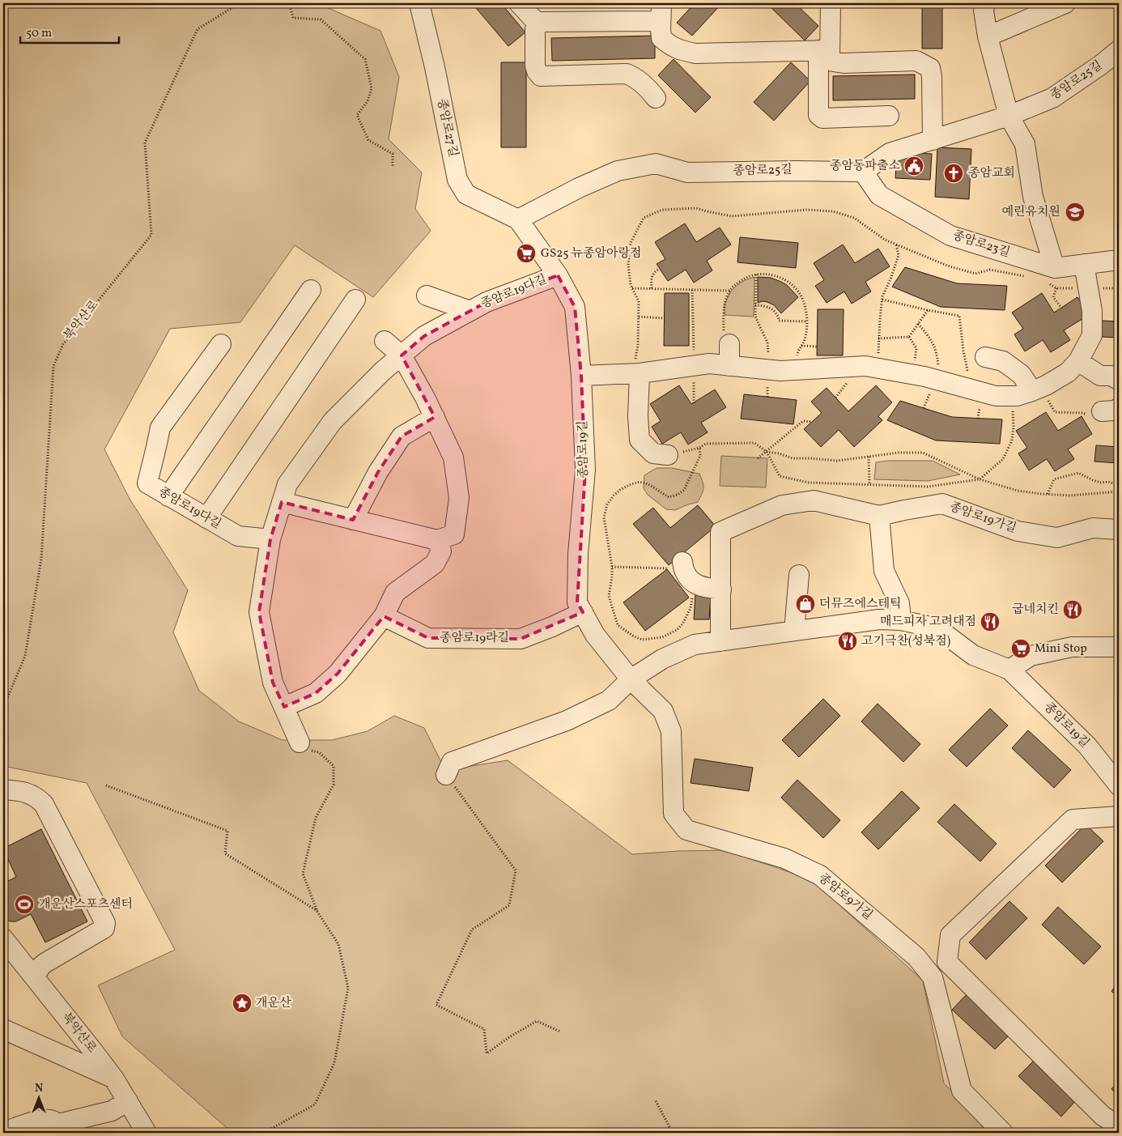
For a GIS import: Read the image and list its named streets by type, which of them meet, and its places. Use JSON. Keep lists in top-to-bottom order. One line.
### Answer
{"streets":{"street":["종암로25길","종암로27길","종암로23길","종암로19다길","북악산로","종암로19길","종암로19가길","종암로19라길","종암로9가길"]},"crossings":[["종암로25길","종암로27길"],["종암로25길","종암로23길"],["종암로25길","종암로19길"],["종암로27길","종암로19길"],["종암로19다길","종암로19길"],["종암로19길","종암로19가길"],["종암로19길","종암로19라길"],["종암로19길","종암로9가길"]],"places":{"public building":["종암동파출소"],"church":["종암교회"],"school or university":["예린유치원"],"supermarket":["GS25 뉴종암아랑점","Mini Stop"],"shop":["더뮤즈에스테틱"],"restaurant":["굽네치킨","매드피자 고려대점","고기극찬(성북점)"],"sports":["개운산스포츠센터"],"place":["개운산"]},"scale_bar":"50 m","north":"top"}
